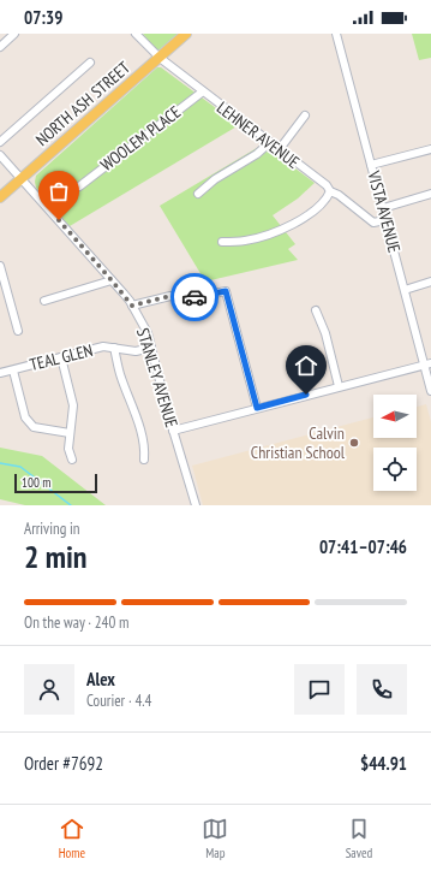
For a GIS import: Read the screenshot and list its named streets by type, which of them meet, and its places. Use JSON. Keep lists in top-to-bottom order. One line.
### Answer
{"streets":{"main road":["NORTH ASH STREET"],"street":["LEHNER AVENUE","WOOLEM PLACE","VISTA AVENUE","TEAL GLEN","STANLEY AVENUE"]},"crossings":[["NORTH ASH STREET","LEHNER AVENUE"],["NORTH ASH STREET","STANLEY AVENUE"],["LEHNER AVENUE","WOOLEM PLACE"],["LEHNER AVENUE","VISTA AVENUE"],["TEAL GLEN","STANLEY AVENUE"]],"places":["Calvin Christian School"],"scale_bar":"100 m","north":"left","page":{"status":"07:39","scale":"100 m","heading":["2 min","Arriving in","07:41–07:46"],"panel":["Alex","Courier · 4.4","Order #7692","$44.91"],"bar":"On the way · 240 m","tabs":["Home","Map","Saved"]}}
